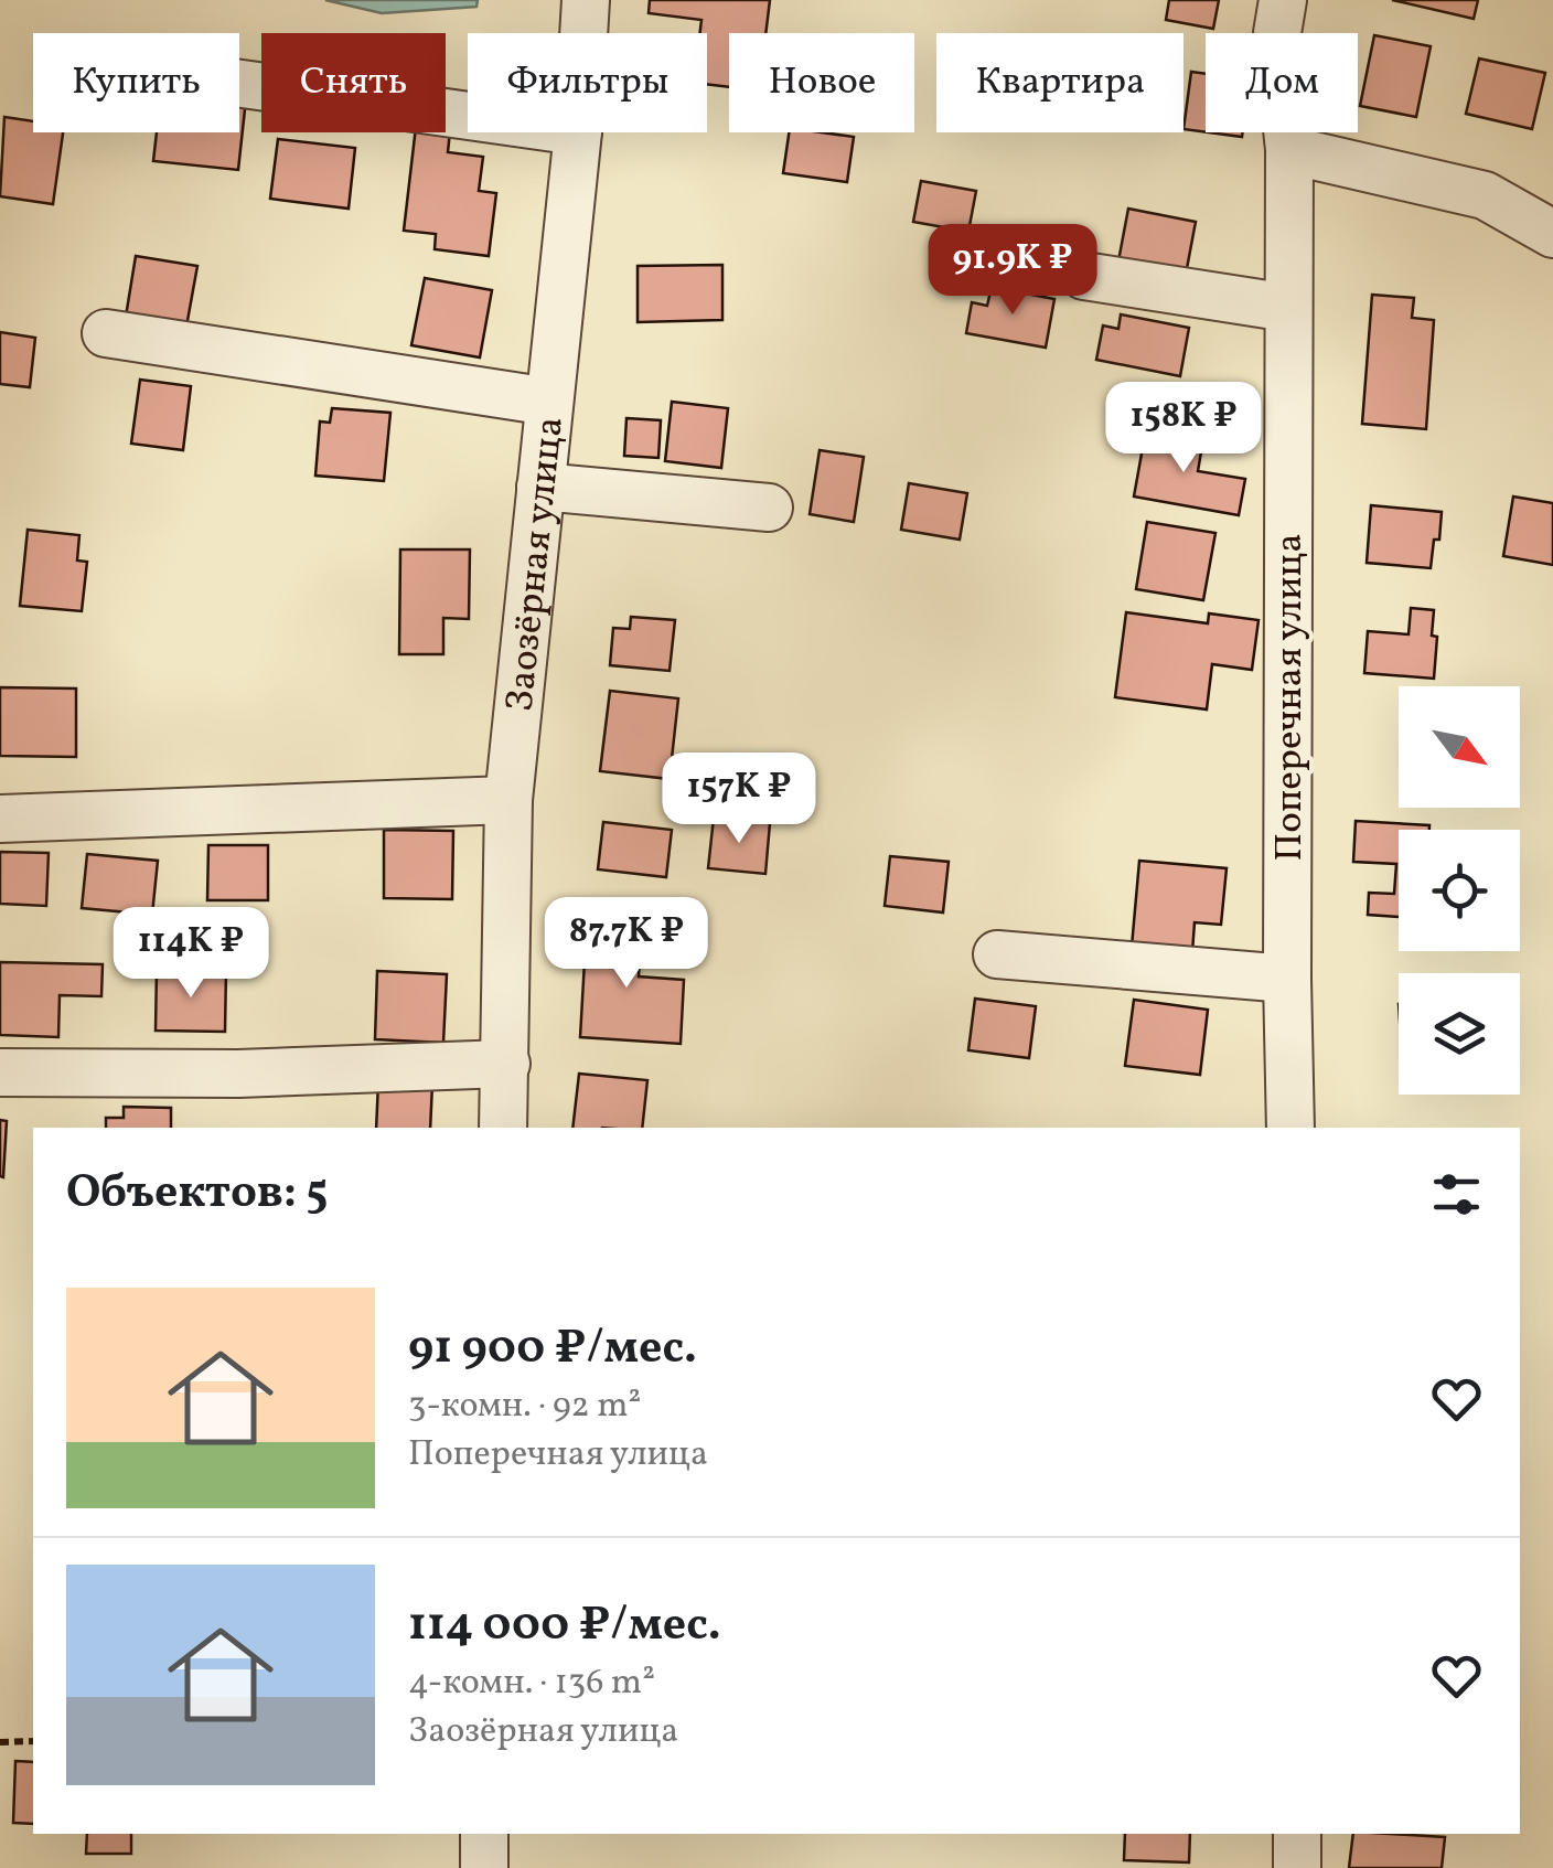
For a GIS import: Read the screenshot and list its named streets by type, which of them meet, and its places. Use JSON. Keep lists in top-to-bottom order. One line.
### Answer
{"streets":{"street":["Заозёрная улица","Поперечная улица"]},"north":"bottom right","page":{"chip":["Купить","Снять","Фильтры","Новое","Квартира","Дом"],"price":["91.9K ₽","158K ₽","157K ₽","87.7K ₽","114K ₽"],"heading":"Объектов: 5","list":[{"name":"91 900 ₽/мес.","note":"3-комн. · 92 m² · Поперечная улица"},{"name":"114 000 ₽/мес.","note":"4-комн. · 136 m² · Заозёрная улица"}]}}
